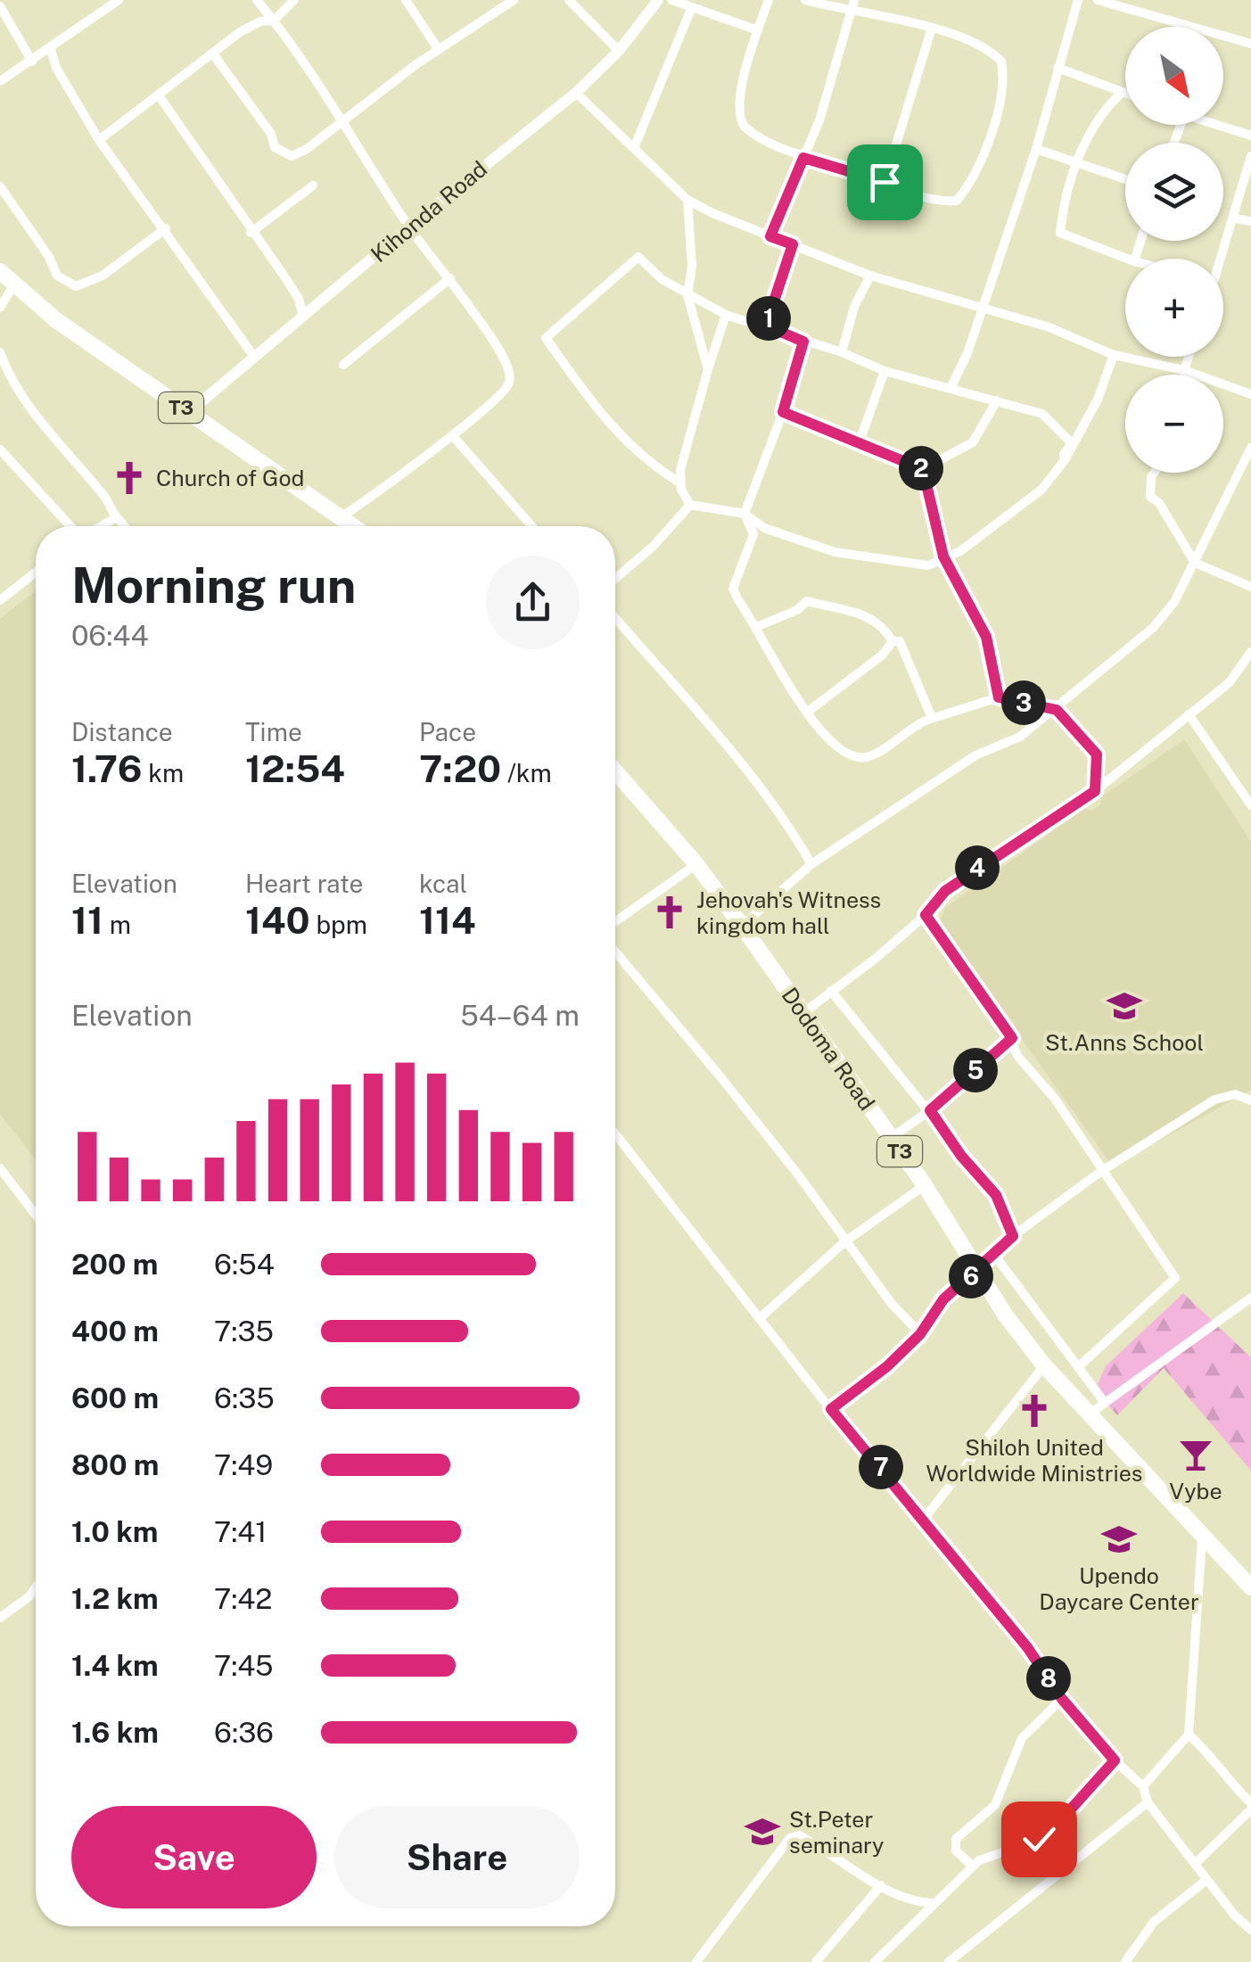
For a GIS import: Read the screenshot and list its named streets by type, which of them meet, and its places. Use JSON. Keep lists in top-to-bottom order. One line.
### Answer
{"streets":{"highway":["T3","Dodoma Road"],"street":["Kihonda Road"]},"crossings":[["Kihonda Road","T3"]],"places":{"church":["Church of God","Jehovah's Witness kingdom hall","Shiloh United Worldwide Ministries"],"school or university":["St.Anns School","Upendo Daycare Center","St.Peter seminary"],"bar":["Vybe"]},"north":"bottom right","page":{"map_buttons":["+","−"],"pins":["1","2","3","4","5","6","7","8"],"heading":["Morning run","06:44"],"stats":[["Distance","1.76 km"],["Time","12:54"],["Pace","7:20 /km"],["Elevation","11 m"],["Heart rate","140 bpm"],["kcal","114"]],"chart":["Elevation","54–64 m"],"list":[{"name":"200 m","note":"6:54"},{"name":"400 m","note":"7:35"},{"name":"600 m","note":"6:35"},{"name":"800 m","note":"7:49"},{"name":"1.0 km","note":"7:41"},{"name":"1.2 km","note":"7:42"},{"name":"1.4 km","note":"7:45"},{"name":"1.6 km","note":"6:36"}],"buttons":["Save","Share"]}}
